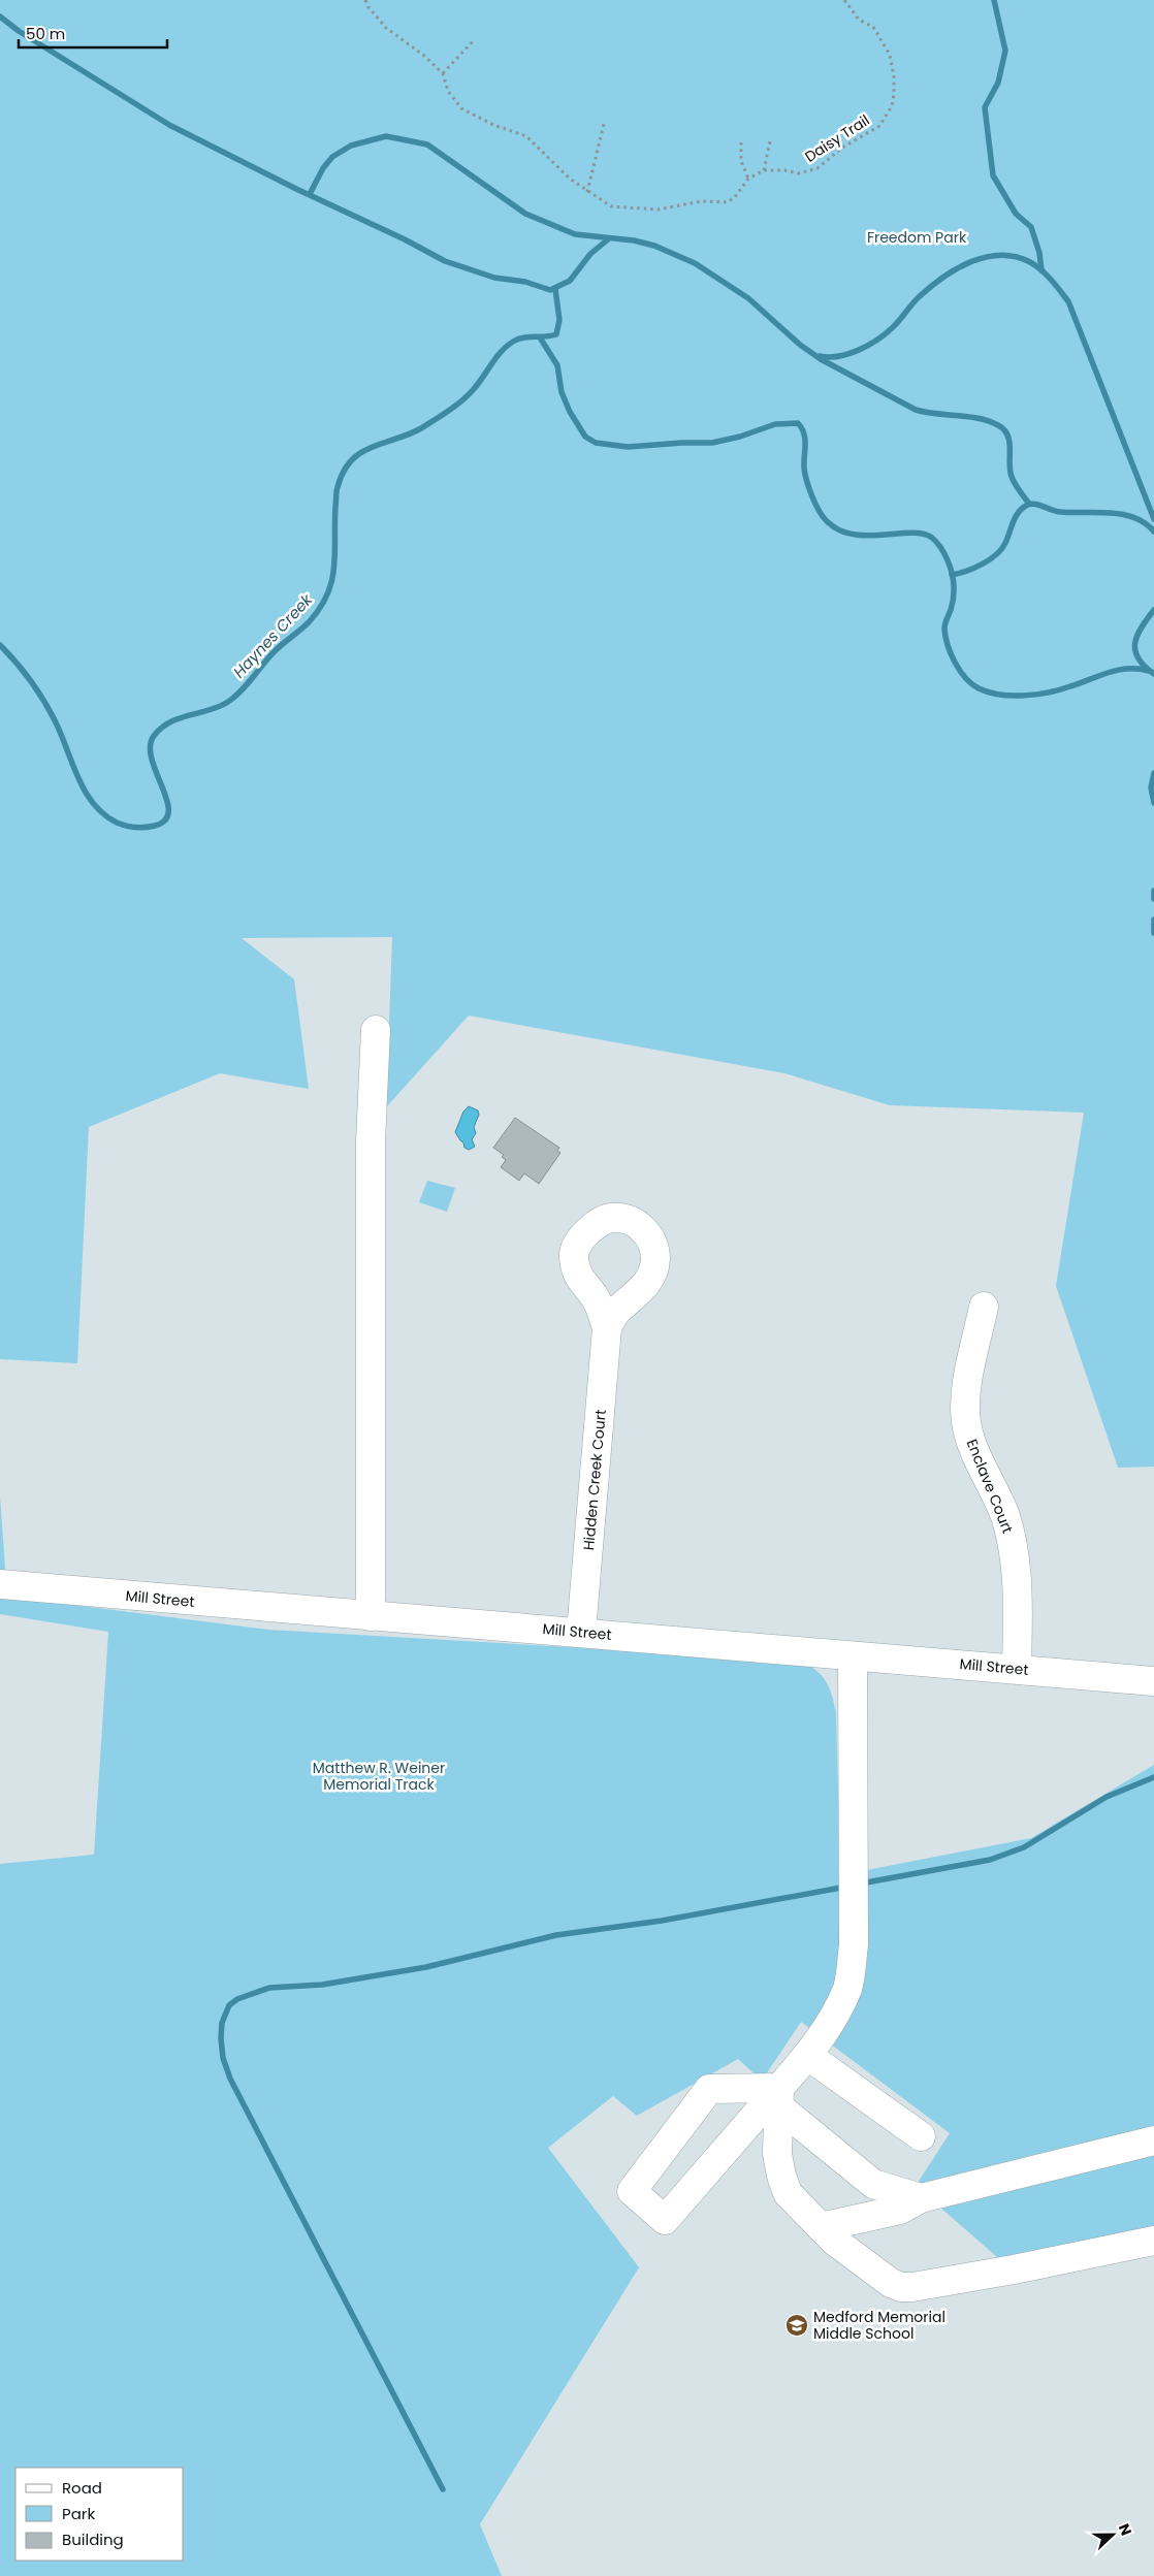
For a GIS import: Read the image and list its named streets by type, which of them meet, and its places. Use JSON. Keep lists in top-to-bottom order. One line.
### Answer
{"streets":{"street":["Hidden Creek Court","Enclave Court","Mill Street"],"path":["Daisy Trail"]},"crossings":[["Hidden Creek Court","Mill Street"],["Enclave Court","Mill Street"]],"water":["Haynes Creek"],"parks":["Freedom Park","Matthew R. Weiner Memorial Track"],"places":{"school or university":["Medford Memorial Middle School"]},"legend":["Road","Park","Building"],"scale_bar":"50 m","north":"right"}
